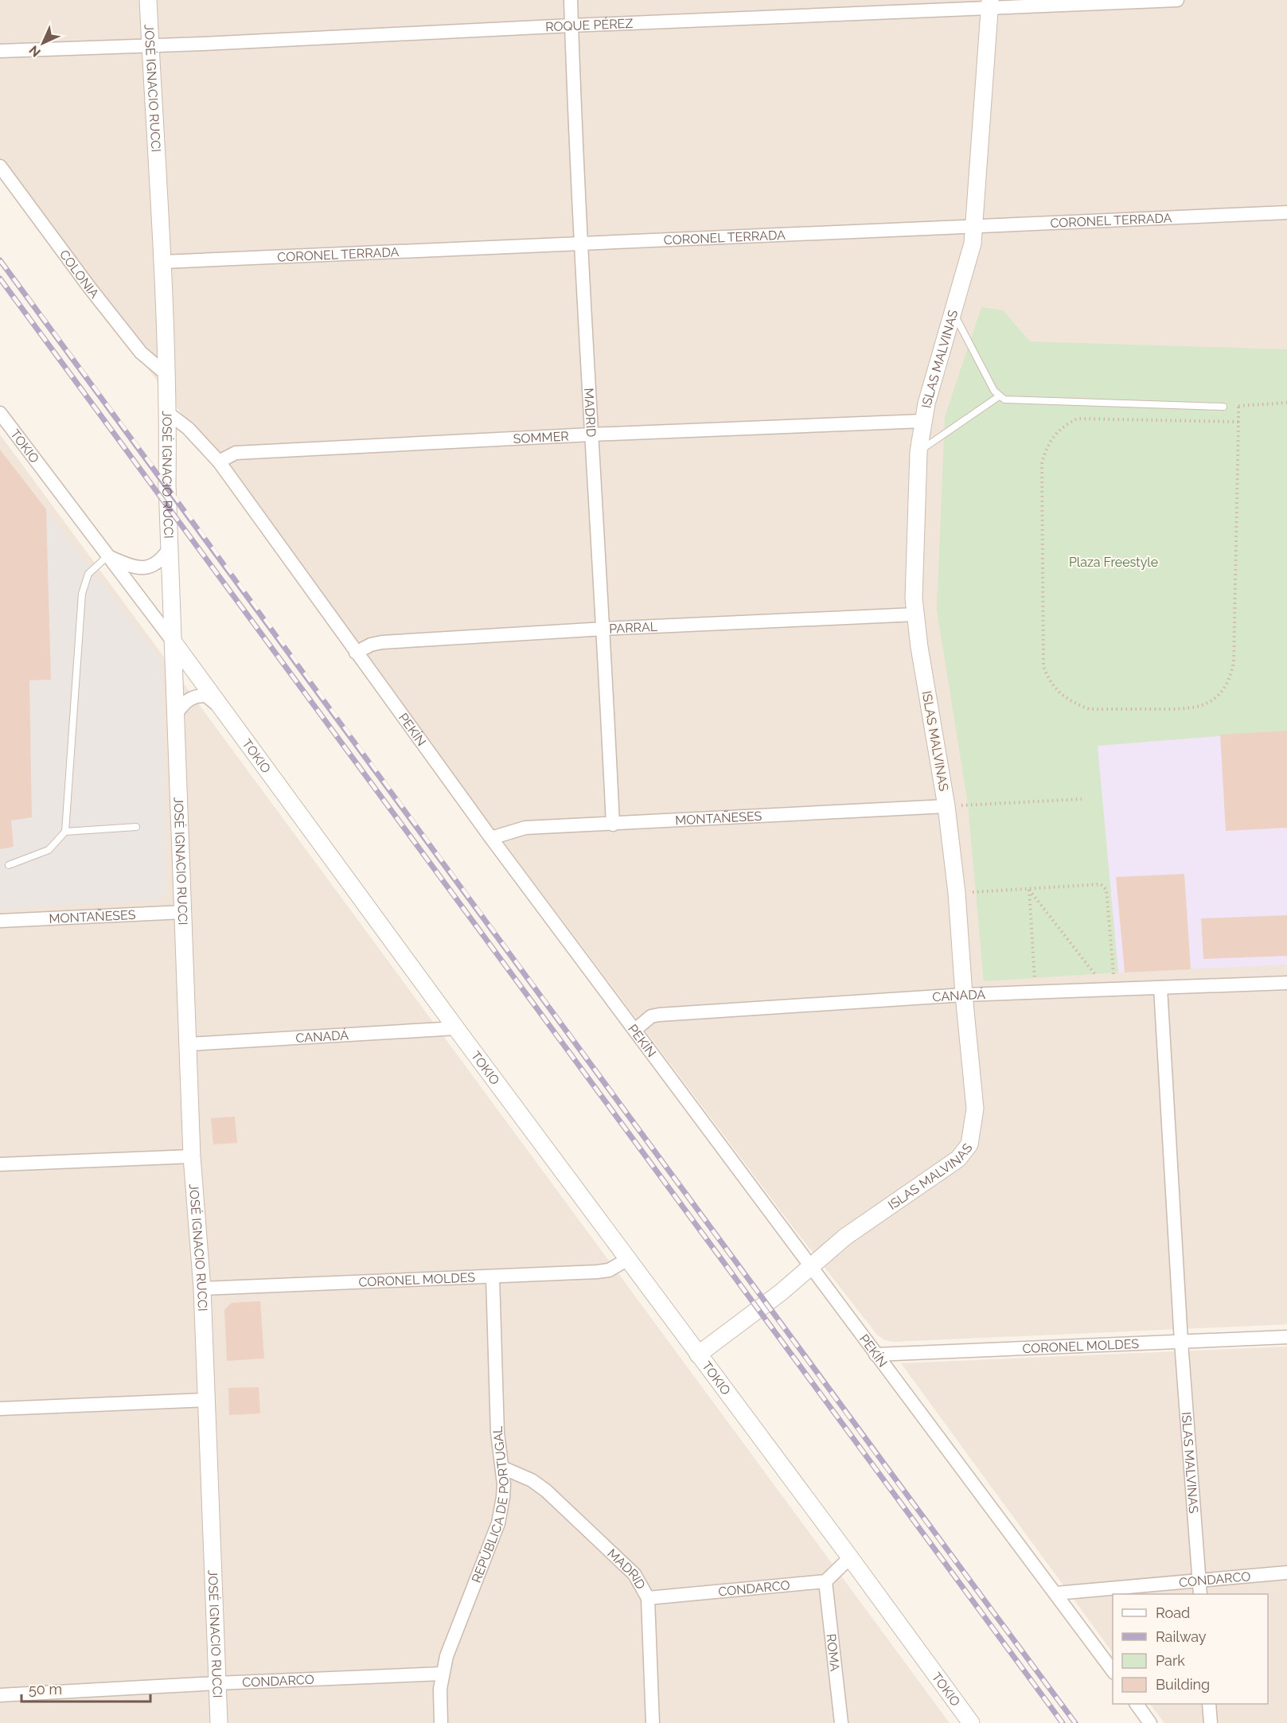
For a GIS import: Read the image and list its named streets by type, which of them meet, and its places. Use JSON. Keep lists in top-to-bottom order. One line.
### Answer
{"streets":{"street":["ROQUE PÉREZ","JOSÉ IGNACIO RUCCI","CORONEL TERRADA","COLONIA","ISLAS MALVINAS","MADRID","SOMMER","TOKIO","PARRAL","PEKÍN","MONTAÑESES","CANADÁ","CORONEL MOLDES","REPÚBLICA DE PORTUGAL","CONDARCO","ROMA"]},"crossings":[["ROQUE PÉREZ","JOSÉ IGNACIO RUCCI"],["ROQUE PÉREZ","ISLAS MALVINAS"],["ROQUE PÉREZ","MADRID"],["JOSÉ IGNACIO RUCCI","CORONEL TERRADA"],["JOSÉ IGNACIO RUCCI","COLONIA"],["JOSÉ IGNACIO RUCCI","TOKIO"],["JOSÉ IGNACIO RUCCI","PEKÍN"],["JOSÉ IGNACIO RUCCI","MONTAÑESES"],["JOSÉ IGNACIO RUCCI","CANADÁ"],["JOSÉ IGNACIO RUCCI","CORONEL MOLDES"],["JOSÉ IGNACIO RUCCI","CONDARCO"],["CORONEL TERRADA","ISLAS MALVINAS"],["CORONEL TERRADA","MADRID"],["ISLAS MALVINAS","SOMMER"],["ISLAS MALVINAS","TOKIO"],["ISLAS MALVINAS","PARRAL"],["ISLAS MALVINAS","PEKÍN"],["ISLAS MALVINAS","MONTAÑESES"],["ISLAS MALVINAS","CANADÁ"],["ISLAS MALVINAS","CORONEL MOLDES"],["ISLAS MALVINAS","CONDARCO"],["MADRID","SOMMER"],["MADRID","PARRAL"],["MADRID","MONTAÑESES"],["MADRID","REPÚBLICA DE PORTUGAL"],["MADRID","CONDARCO"],["SOMMER","PEKÍN"],["TOKIO","CANADÁ"],["TOKIO","CORONEL MOLDES"],["PARRAL","PEKÍN"],["PEKÍN","MONTAÑESES"],["PEKÍN","CANADÁ"],["PEKÍN","CORONEL MOLDES"],["PEKÍN","CONDARCO"],["CORONEL MOLDES","REPÚBLICA DE PORTUGAL"],["REPÚBLICA DE PORTUGAL","CONDARCO"],["CONDARCO","ROMA"]],"parks":["Plaza Freestyle"],"legend":["Road","Railway","Park","Building"],"scale_bar":"50 m","north":"bottom left"}
